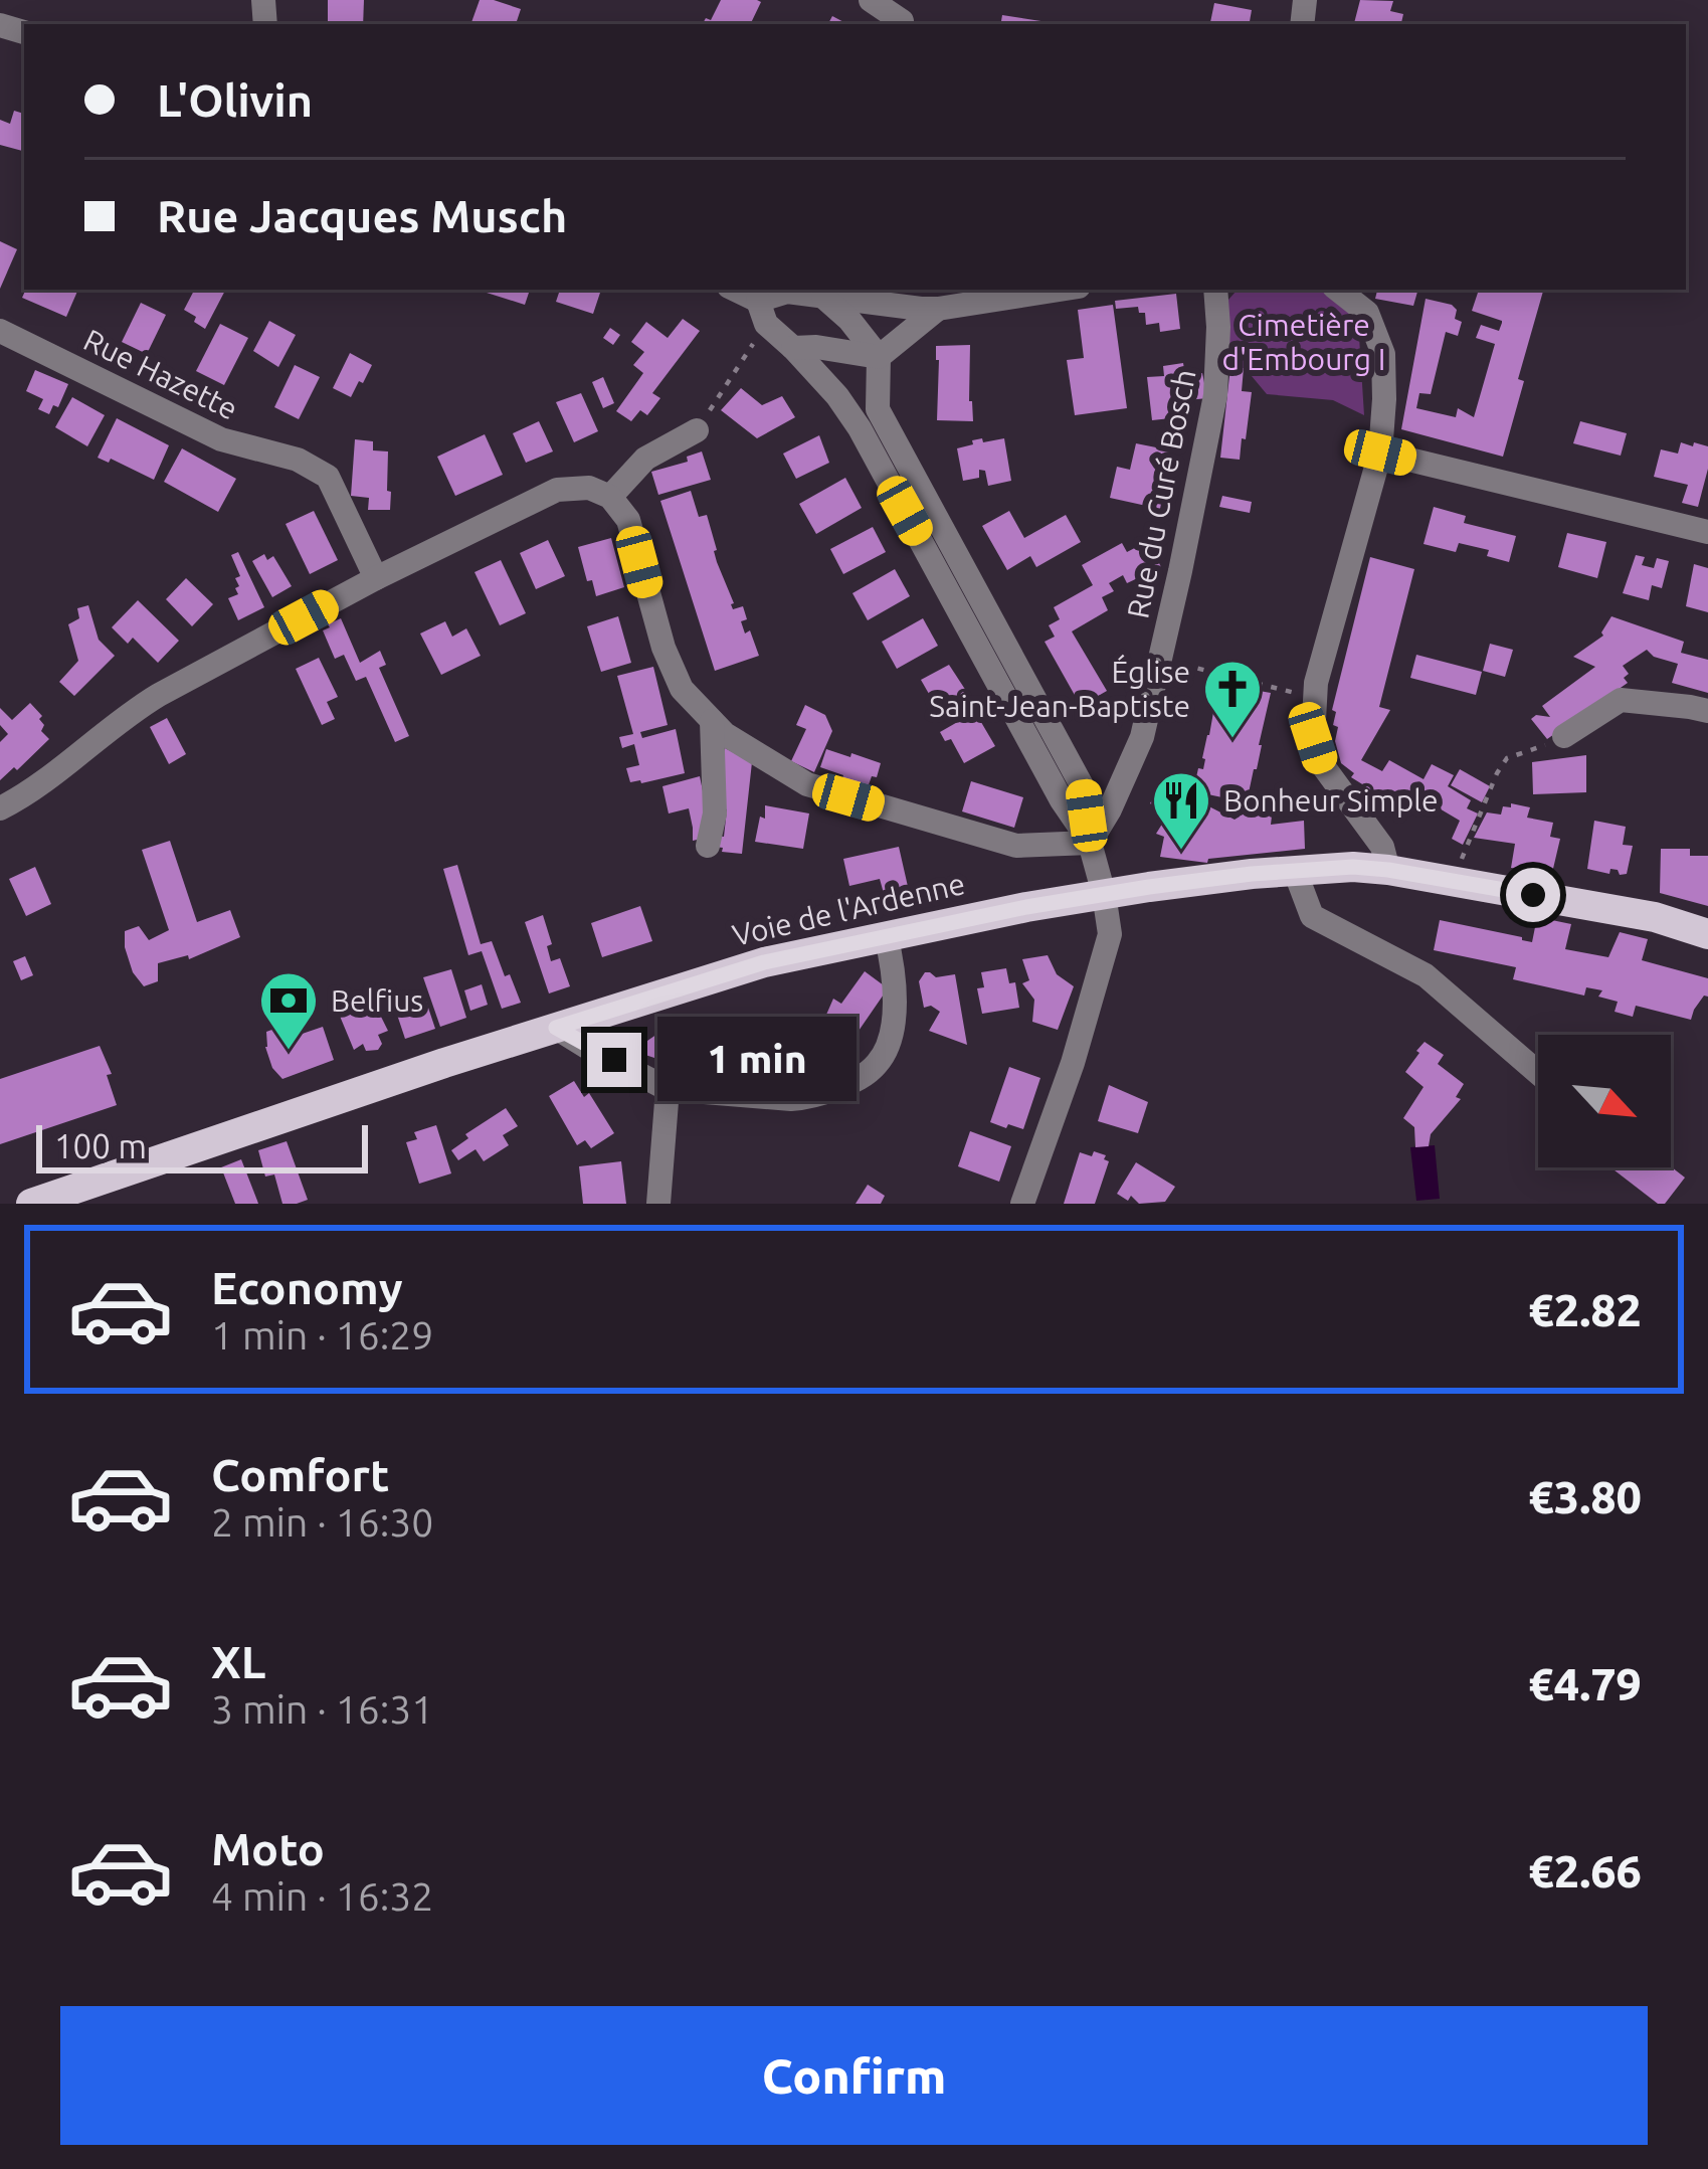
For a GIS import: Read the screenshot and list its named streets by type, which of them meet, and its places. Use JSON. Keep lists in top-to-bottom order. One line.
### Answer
{"streets":{"main road":["Voie de l'Ardenne"],"street":["Rue Hazette","Rue du Curé Bosch"]},"parks":["Cimetière d'Embourg I"],"places":{"church":["Église Saint-Jean-Baptiste"],"restaurant":["Bonheur Simple"],"bank":["Belfius"]},"scale_bar":"100 m","north":"bottom right","page":{"banner":["L'Olivin","Rue Jacques Musch"],"bubble":"1 min","scale":"100 m","list":[{"name":"Economy","note":"1 min · 16:29","value":"€2.82"},{"name":"Comfort","note":"2 min · 16:30","value":"€3.80"},{"name":"XL","note":"3 min · 16:31","value":"€4.79"},{"name":"Moto","note":"4 min · 16:32","value":"€2.66"}],"buttons":"Confirm"}}
